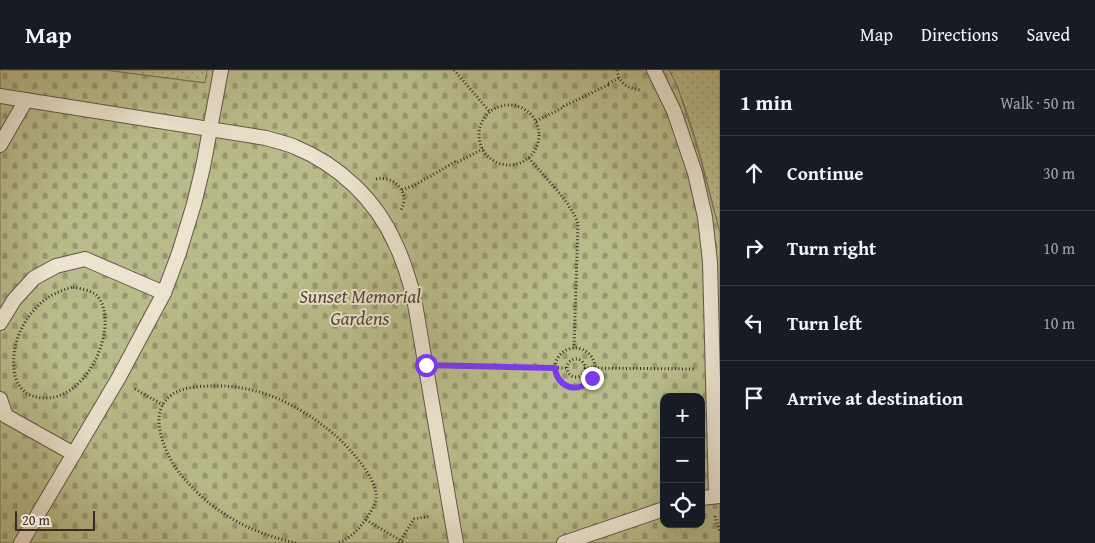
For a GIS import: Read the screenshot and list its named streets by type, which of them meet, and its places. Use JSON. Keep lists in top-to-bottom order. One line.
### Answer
{"parks":["Sunset Memorial Gardens"],"scale_bar":"20 m","page":{"header":"Map","nav":["Map","Directions","Saved"],"heading":["1 min","Walk · 50 m"],"list":[["Continue","30 m"],["Turn right","10 m"],["Turn left","10 m"],"Arrive at destination"],"map_buttons":["+","−"],"scale":"20 m"}}
